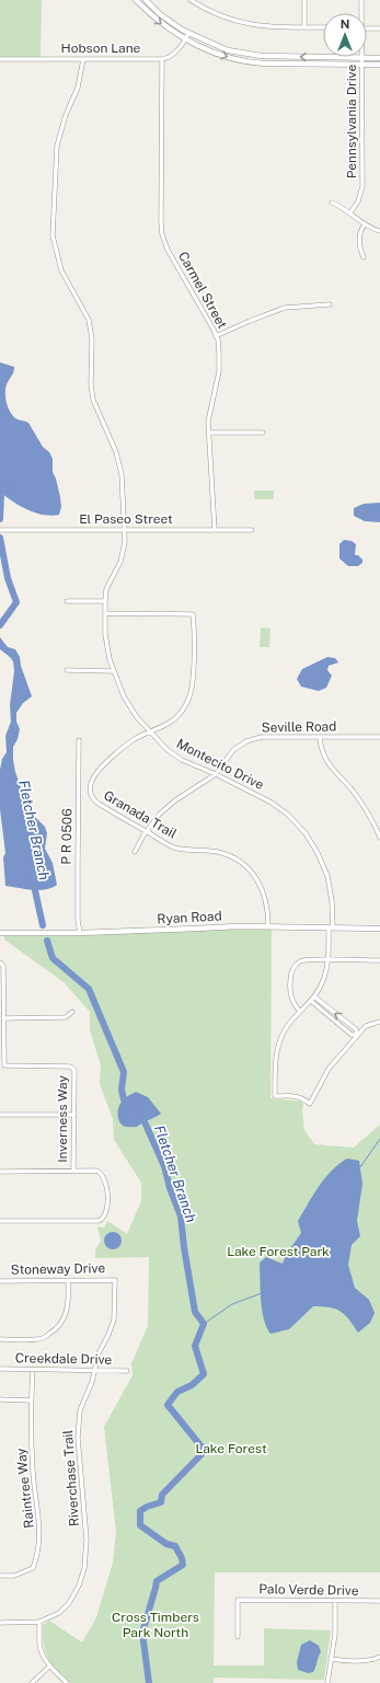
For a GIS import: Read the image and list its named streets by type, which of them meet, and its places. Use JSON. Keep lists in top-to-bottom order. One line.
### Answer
{"streets":{"main road":["Ryan Road"],"street":["Hobson Lane","Pennsylvania Drive","Carmel Street","El Paseo Street","Seville Road","Montecito Drive","Granada Trail","P R 0506","Inverness Way","Stoneway Drive","Creekdale Drive","Riverchase Trail","Raintree Way","Palo Verde Drive"]},"crossings":[["Hobson Lane","Carmel Street"],["Hobson Lane","Montecito Drive"],["Carmel Street","El Paseo Street"],["El Paseo Street","Montecito Drive"],["Seville Road","Montecito Drive"],["Seville Road","Granada Trail"],["Montecito Drive","Granada Trail"],["Montecito Drive","Ryan Road"],["Granada Trail","Ryan Road"],["P R 0506","Ryan Road"],["Stoneway Drive","Riverchase Trail"],["Creekdale Drive","Riverchase Trail"],["Creekdale Drive","Raintree Way"]],"water":["Fletcher Branch"],"parks":["Lake Forest Park","Lake Forest","Cross Timbers Park North"],"north":"top"}
